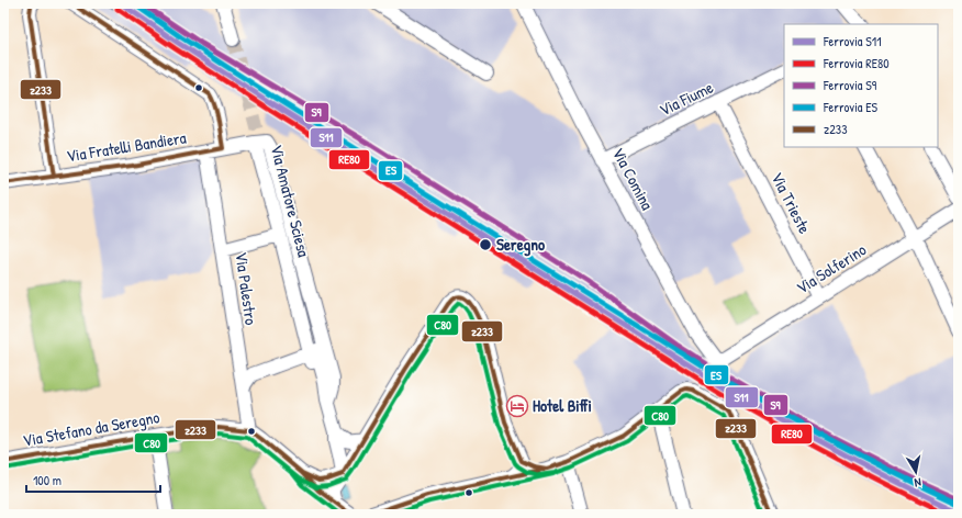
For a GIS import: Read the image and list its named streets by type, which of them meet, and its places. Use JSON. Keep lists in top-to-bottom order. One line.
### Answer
{"streets":{"street":["Via Fiume","Via Fratelli Bandiera","Via Comina","Via Amatore Sciesa","Via Trieste","Via Solferino","Via Palestro","Via Stefano da Seregno"]},"crossings":[["Via Fiume","Via Comina"],["Via Fiume","Via Trieste"],["Via Fratelli Bandiera","Via Amatore Sciesa"],["Via Fratelli Bandiera","Via Palestro"],["Via Comina","Via Solferino"],["Via Trieste","Via Solferino"],["Via Palestro","Via Stefano da Seregno"]],"places":{"other":["Seregno"],"hotel":["Hotel Biffi"]},"lines":["rail line S11","rail line S9","rail line ES","transit line z233","rail line RE80","transit line C80"],"legend":["Ferrovia S11","Ferrovia RE80","Ferrovia S9","Ferrovia ES","z233"],"scale_bar":"100 m","north":"bottom"}
